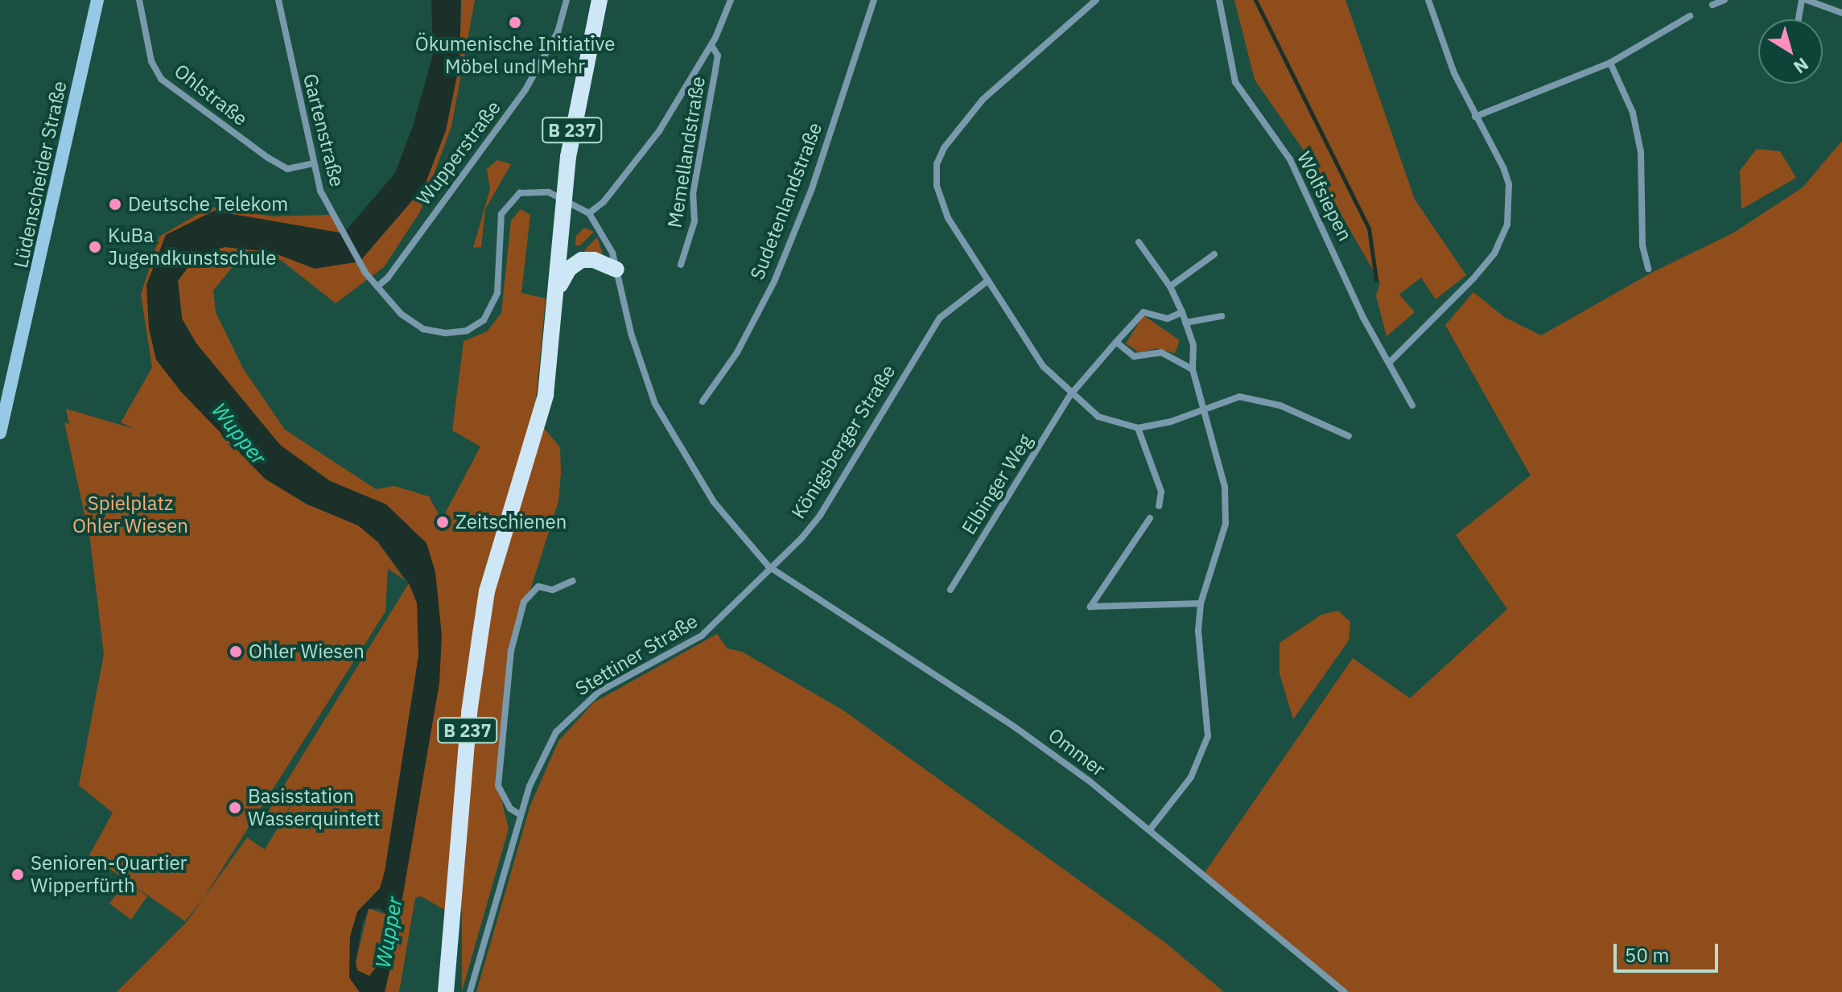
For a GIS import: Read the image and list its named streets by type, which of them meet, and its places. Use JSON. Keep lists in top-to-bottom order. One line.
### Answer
{"streets":{"main road":["B 237","Lüdenscheider Straße"],"street":["Ohlstraße","Gartenstraße","Memellandstraße","Wupperstraße","Wolfsiepen","Sudetenlandstraße","Königsberger Straße","Elbinger Weg","Stettiner Straße","Ommer"]},"crossings":[["Ohlstraße","Gartenstraße"],["Gartenstraße","B 237"],["Gartenstraße","Wupperstraße"],["Königsberger Straße","Stettiner Straße"],["Königsberger Straße","Ommer"],["Stettiner Straße","Ommer"]],"water":["Wupper"],"parks":["Spielplatz Ohler Wiesen"],"places":["Ökumenische Initiative Möbel und Mehr","Deutsche Telekom","KuBa Jugendkunstschule","Zeitschienen","Ohler Wiesen","Basisstation Wasserquintett","Senioren-Quartier Wipperfürth"],"scale_bar":"50 m","north":"bottom right"}
